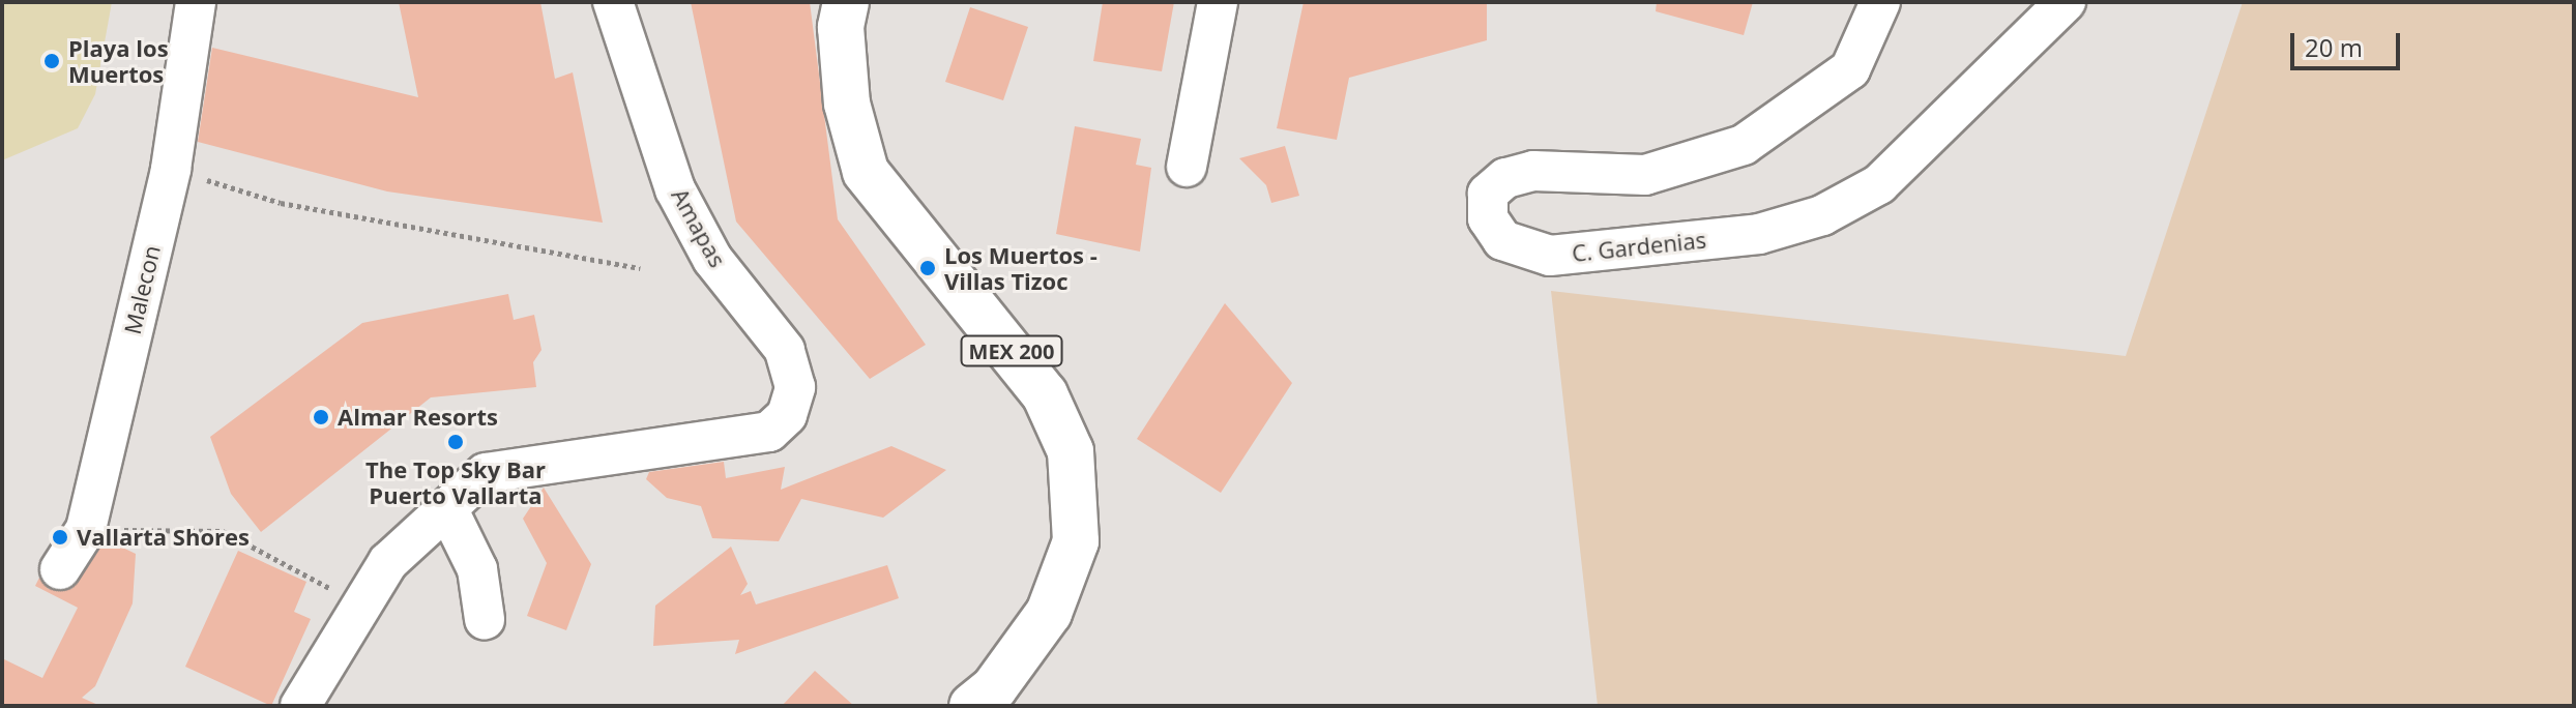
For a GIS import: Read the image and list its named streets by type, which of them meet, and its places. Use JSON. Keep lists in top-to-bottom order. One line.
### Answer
{"streets":{"highway":["MEX 200"],"street":["Amapas","C. Gardenias","Malecon"]},"places":["Playa los Muertos","Los Muertos - Villas Tizoc","Almar Resorts","The Top Sky Bar Puerto Vallarta","Vallarta Shores"],"scale_bar":"20 m"}
